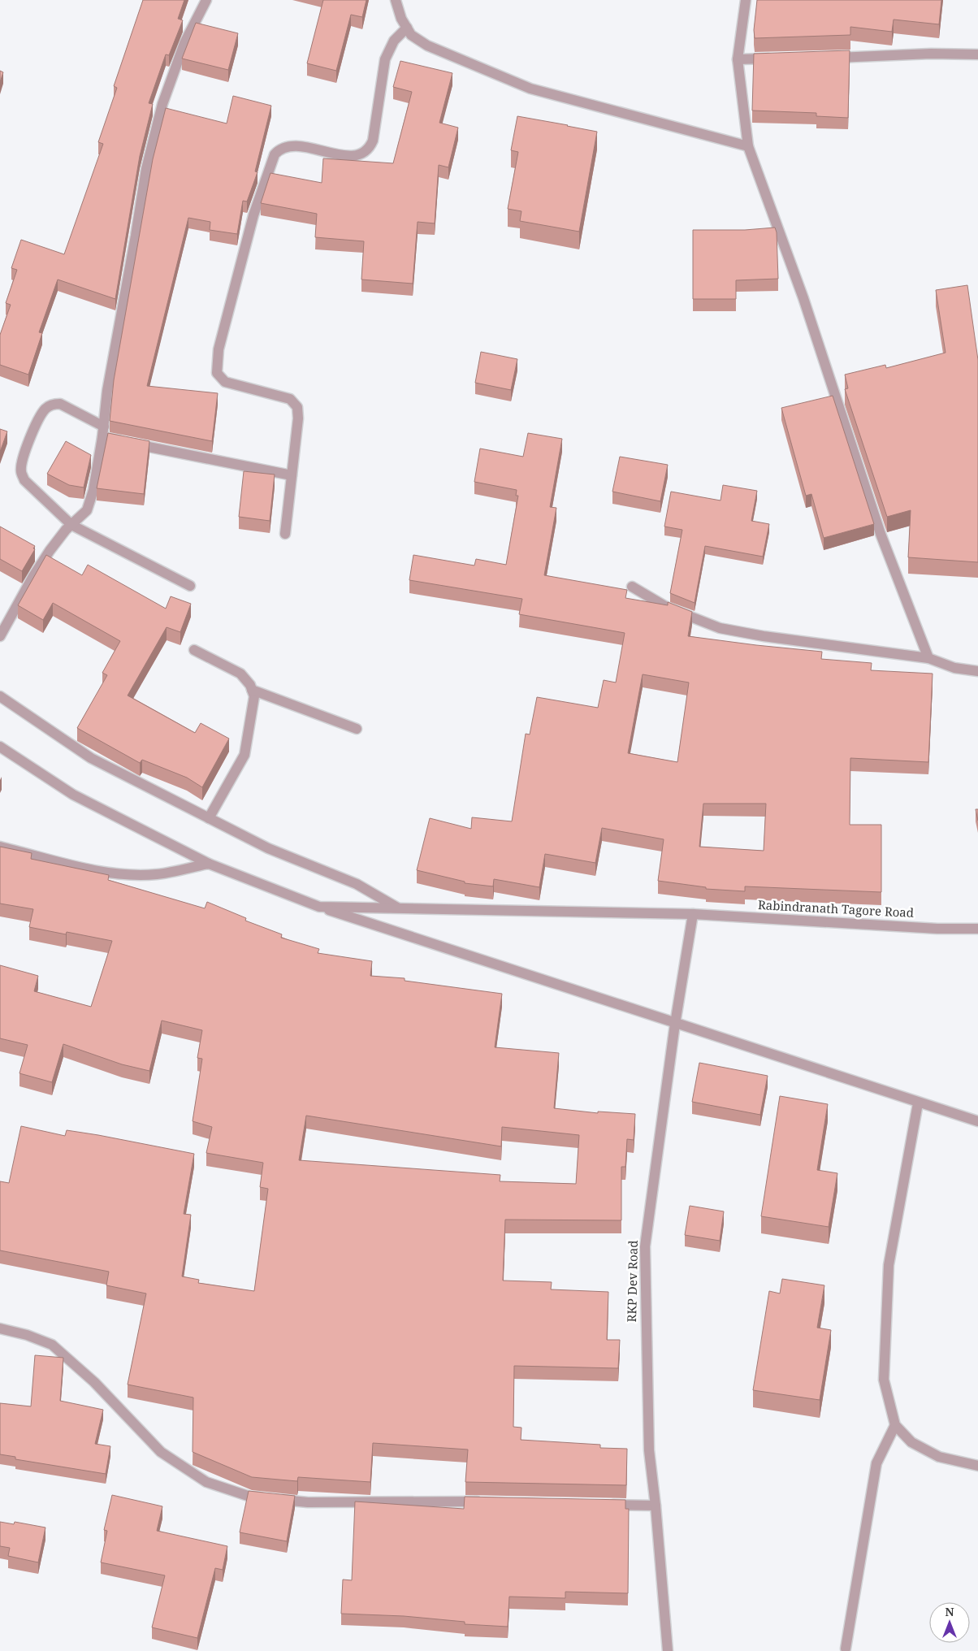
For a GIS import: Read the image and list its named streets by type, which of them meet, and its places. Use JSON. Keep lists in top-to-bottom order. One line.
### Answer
{"streets":{"street":["Rabindranath Tagore Road","RKP Dev Road"]},"crossings":[["Rabindranath Tagore Road","RKP Dev Road"]],"north":"top"}
